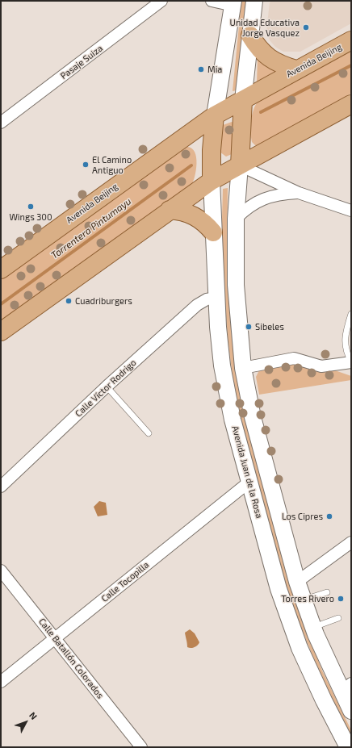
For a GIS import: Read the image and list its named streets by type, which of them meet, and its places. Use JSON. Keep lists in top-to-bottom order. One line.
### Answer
{"streets":{"main road":["Avenida Beijing","Avenida Juan de la Rosa"],"street":["Pasaje Suiza","Calle Víctor Rodrigo","Calle Tocopilla","Calle Batallón Colorados"]},"crossings":[["Calle Víctor Rodrigo","Avenida Juan de la Rosa"],["Avenida Juan de la Rosa","Calle Tocopilla"],["Calle Tocopilla","Calle Batallón Colorados"]],"water":["Torrentera Pintumayu"],"places":["Unidad Educativa Jorge Vasquez","Mia","El Camino Antiguo","Wings 300","Cuadriburgers","Sibeles","Los Cipres","Torres Rivero"],"north":"top right"}
